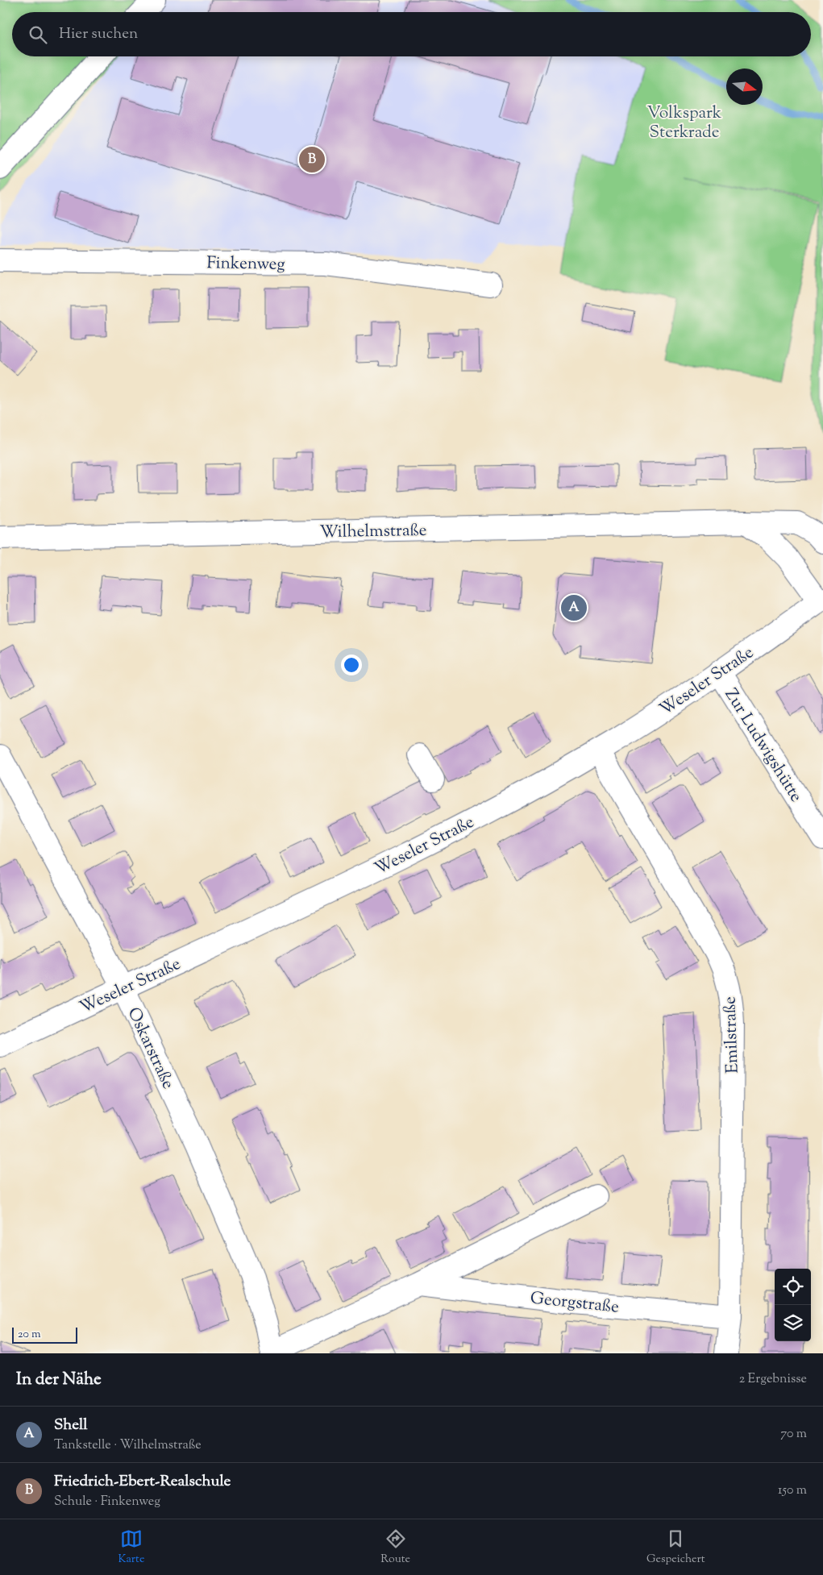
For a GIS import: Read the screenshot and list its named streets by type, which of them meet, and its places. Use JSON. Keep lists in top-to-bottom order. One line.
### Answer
{"streets":{"street":["Finkenweg","Wilhelmstraße","Weseler Straße","Zur Ludwigshütte","Emilstraße","Oskarstraße","Georgstraße"]},"crossings":[["Weseler Straße","Zur Ludwigshütte"],["Weseler Straße","Emilstraße"],["Weseler Straße","Oskarstraße"],["Emilstraße","Georgstraße"]],"parks":["Volkspark Sterkrade"],"scale_bar":"20 m","north":"right","page":{"search":"Hier suchen","pins":["B","A"],"scale":"20 m","heading":["In der Nähe","2 Ergebnisse"],"list":[{"mark":"A","name":"Shell","note":"Tankstelle · Wilhelmstraße","value":"70 m"},{"mark":"B","name":"Friedrich-Ebert-Realschule","note":"Schule · Finkenweg","value":"150 m"}],"nav":["Karte","Route","Gespeichert"]}}
